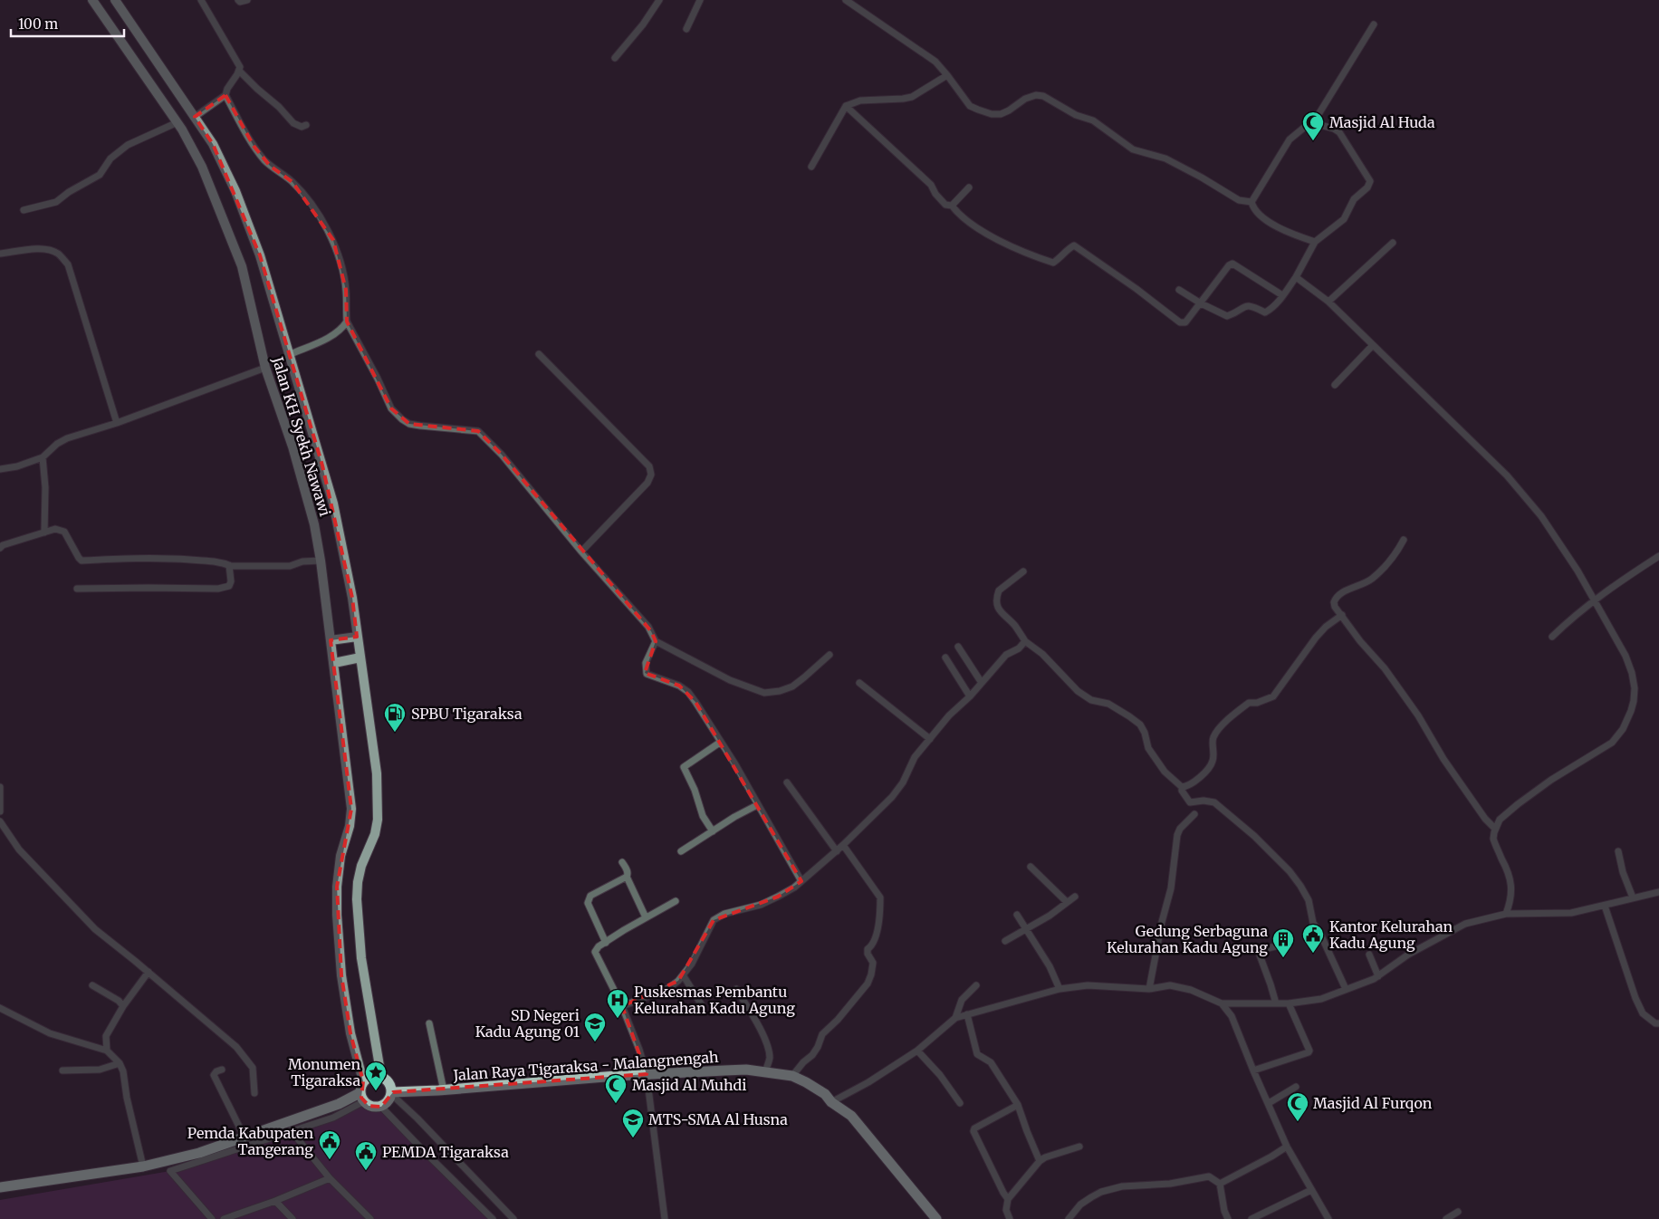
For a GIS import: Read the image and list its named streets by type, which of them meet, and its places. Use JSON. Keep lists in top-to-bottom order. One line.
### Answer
{"streets":{"main road":["Jalan KH Syekh Nawawi","Jalan Raya Tigaraksa - Malangnengah"]},"crossings":[["Jalan KH Syekh Nawawi","Jalan Raya Tigaraksa - Malangnengah"]],"places":{"mosque":["Masjid Al Huda","Masjid Al Muhdi","Masjid Al Furqon"],"fuel station":["SPBU Tigaraksa"],"public building":["Kantor Kelurahan Kadu Agung","Pemda Kabupaten Tangerang","PEMDA Tigaraksa"],"building":["Gedung Serbaguna Kelurahan Kadu Agung"],"hospital":["Puskesmas Pembantu Kelurahan Kadu Agung"],"school or university":["SD Negeri Kadu Agung 01","MTS-SMA Al Husna"],"place":["Monumen Tigaraksa"]},"scale_bar":"100 m"}
